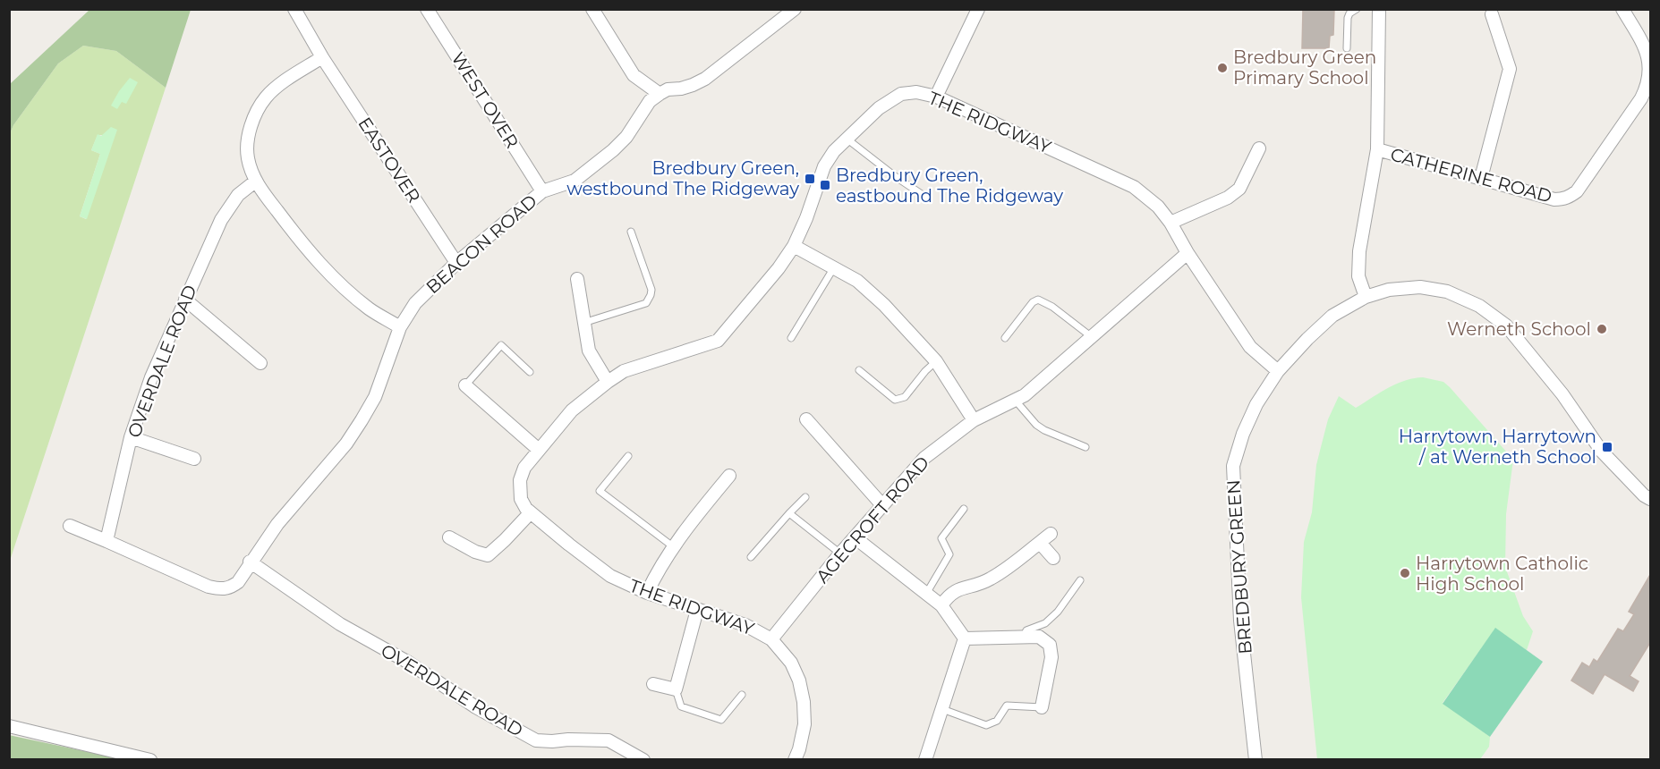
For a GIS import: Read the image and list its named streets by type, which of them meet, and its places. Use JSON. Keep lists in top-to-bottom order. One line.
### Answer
{"streets":{"street":["WEST OVER","THE RIDGWAY","EASTOVER","CATHERINE ROAD","BEACON ROAD","OVERDALE ROAD","AGECROFT ROAD","BREDBURY GREEN"]},"crossings":[["WEST OVER","BEACON ROAD"],["THE RIDGWAY","AGECROFT ROAD"],["THE RIDGWAY","BREDBURY GREEN"],["EASTOVER","BEACON ROAD"],["BEACON ROAD","OVERDALE ROAD"]],"places":{"other":["Bredbury Green Primary School","Werneth School","Harrytown Catholic High School"],"transit":["Bredbury Green, westbound The Ridgeway","Bredbury Green, eastbound The Ridgeway","Harrytown, Harrytown / at Werneth School"]}}
